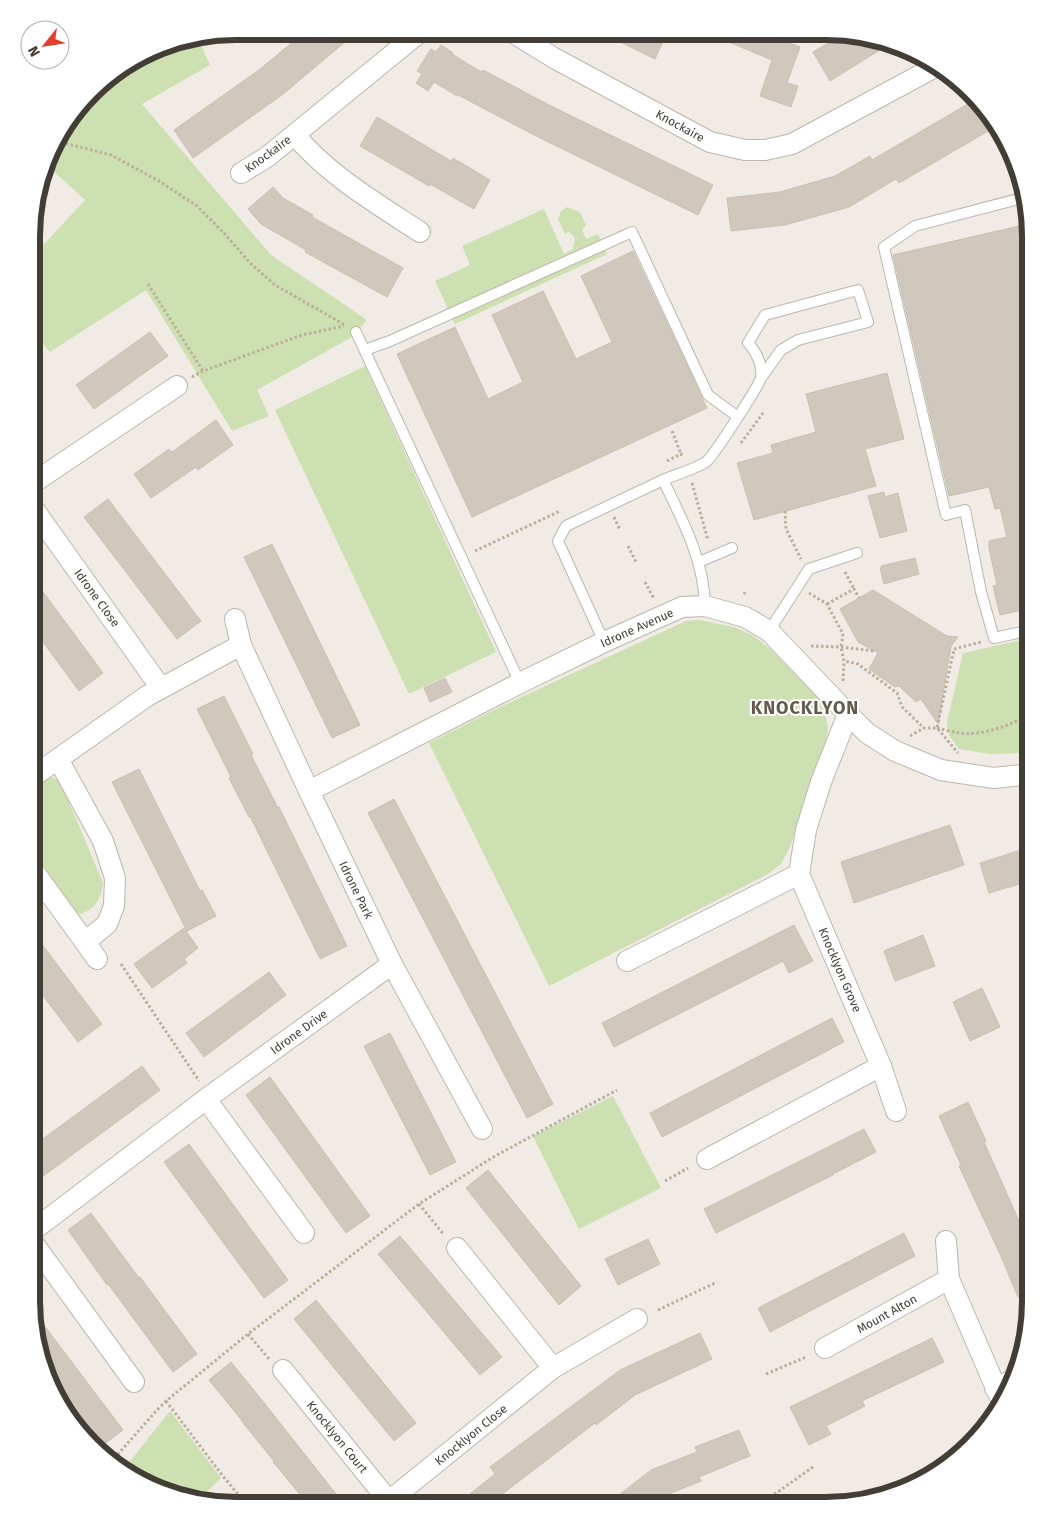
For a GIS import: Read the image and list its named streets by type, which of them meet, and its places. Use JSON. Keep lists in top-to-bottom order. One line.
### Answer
{"streets":{"street":["Knockaire","Idrone Close","Idrone Avenue","Idrone Park","Knocklyon Grove","Idrone Drive","Mount Alton","Knocklyon Close","Knocklyon Court"]},"crossings":[["Idrone Avenue","Idrone Park"],["Idrone Park","Idrone Drive"]],"districts":["KNOCKLYON"],"north":"bottom left"}
